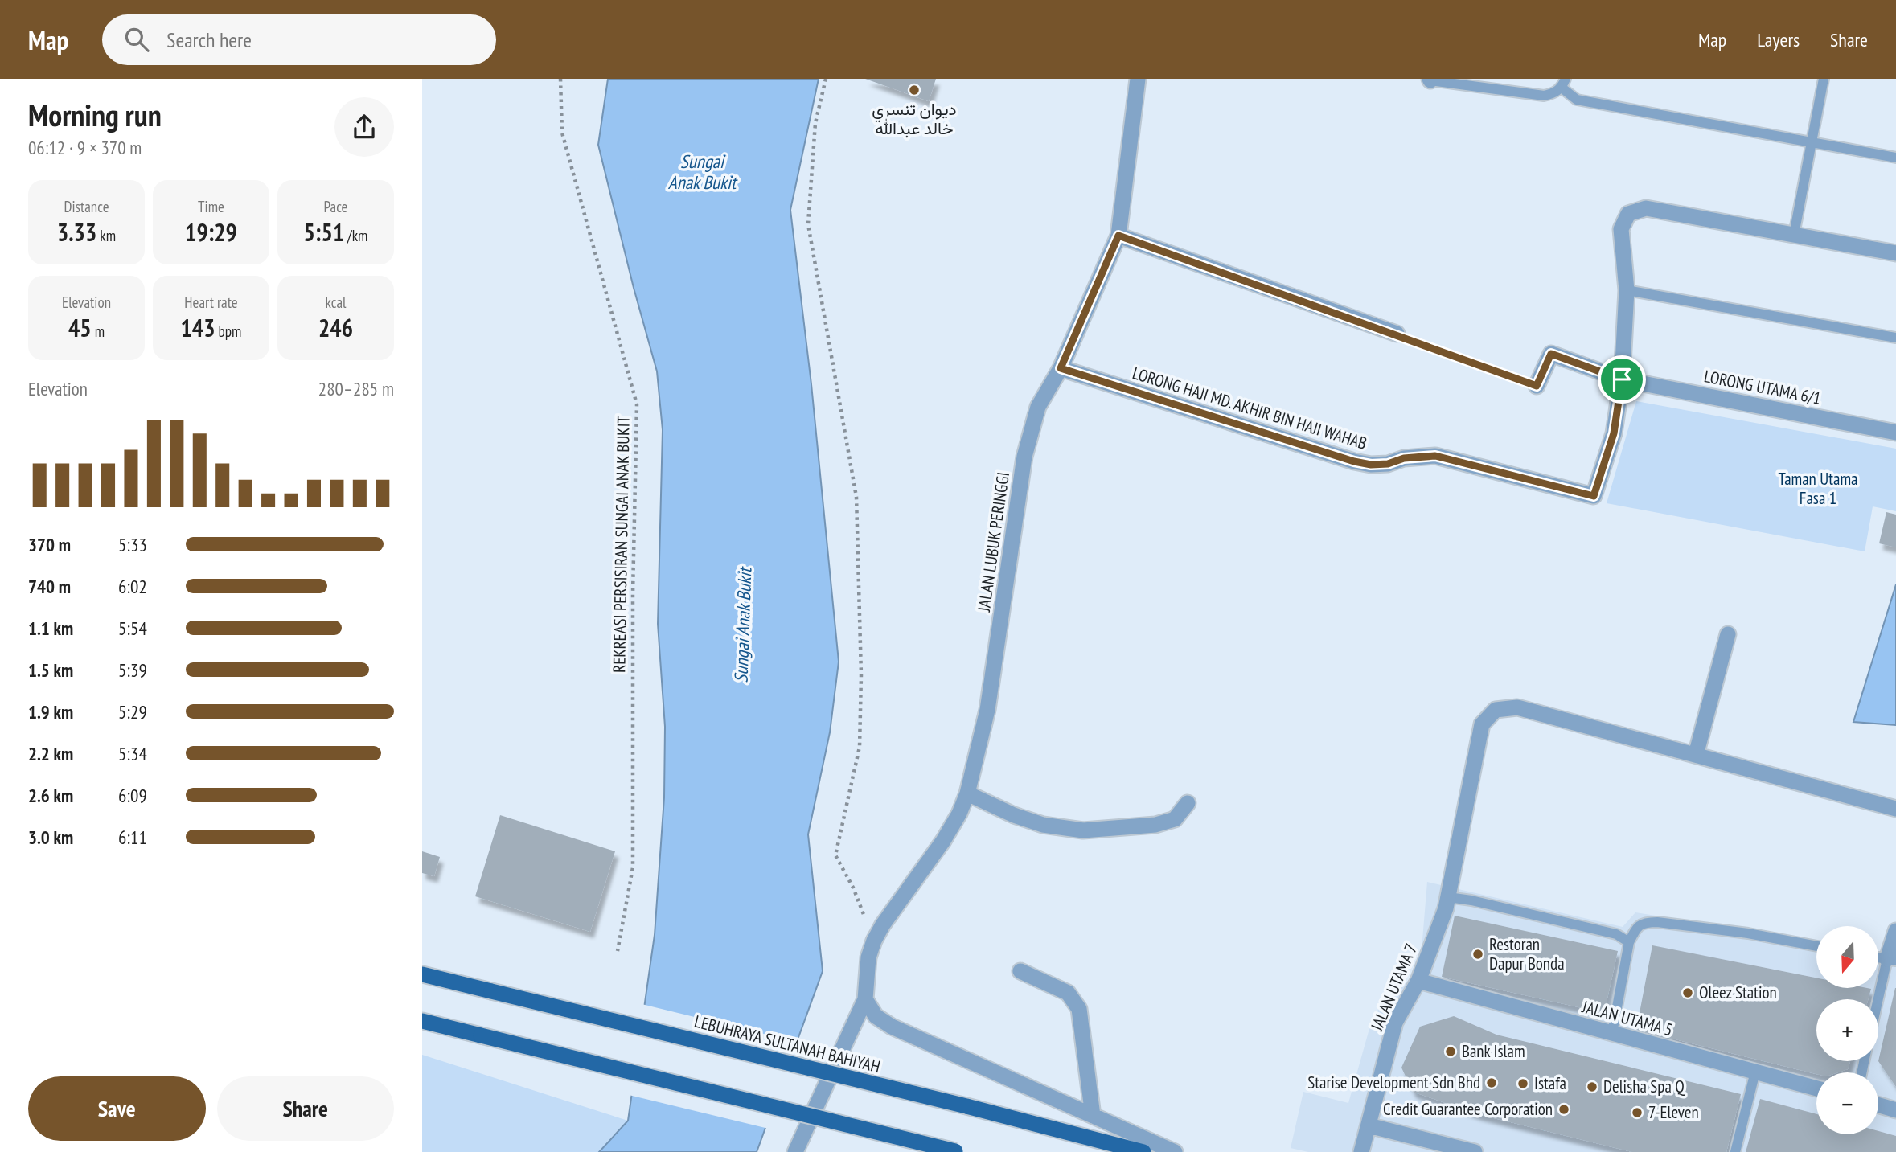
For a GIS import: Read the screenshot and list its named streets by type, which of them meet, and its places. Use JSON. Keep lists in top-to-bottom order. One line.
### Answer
{"streets":{"main road":["LEBUHRAYA SULTANAH BAHIYAH"],"street":["LORONG UTAMA 6/1","LORONG HAJI MD. AKHIR BIN HAJI WAHAB","JALAN LUBUK PERINGGI","JALAN UTAMA 7","JALAN UTAMA 5"],"path":["REKREASI PERSISIRAN SUNGAI ANAK BUKIT"]},"crossings":[["LORONG UTAMA 6/1","LORONG HAJI MD. AKHIR BIN HAJI WAHAB"],["LORONG HAJI MD. AKHIR BIN HAJI WAHAB","JALAN LUBUK PERINGGI"],["JALAN UTAMA 7","JALAN UTAMA 5"]],"water":["Sungai Anak Bukit"],"parks":["Taman Utama Fasa 1"],"places":["دیوان تنسري خالد عبدالله","Restoran Dapur Bonda","Oleez Station","Bank Islam","Starise Development Sdn Bhd","Istafa","Delisha Spa Q","Credit Guarantee Corporation","7-Eleven"],"north":"bottom","page":{"header":"Map","search":"Search here","nav":["Map","Layers","Share"],"heading":["Morning run","06:12 · 9 × 370 m"],"stats":[["Distance","3.33 km"],["Time","19:29"],["Pace","5:51 /km"],["Elevation","45 m"],["Heart rate","143 bpm"],["kcal","246"]],"chart":["Elevation","280–285 m"],"list":[{"name":"370 m","note":"5:33"},{"name":"740 m","note":"6:02"},{"name":"1.1 km","note":"5:54"},{"name":"1.5 km","note":"5:39"},{"name":"1.9 km","note":"5:29"},{"name":"2.2 km","note":"5:34"},{"name":"2.6 km","note":"6:09"},{"name":"3.0 km","note":"6:11"}],"map_buttons":["+","−"],"buttons":["Save","Share"]}}
